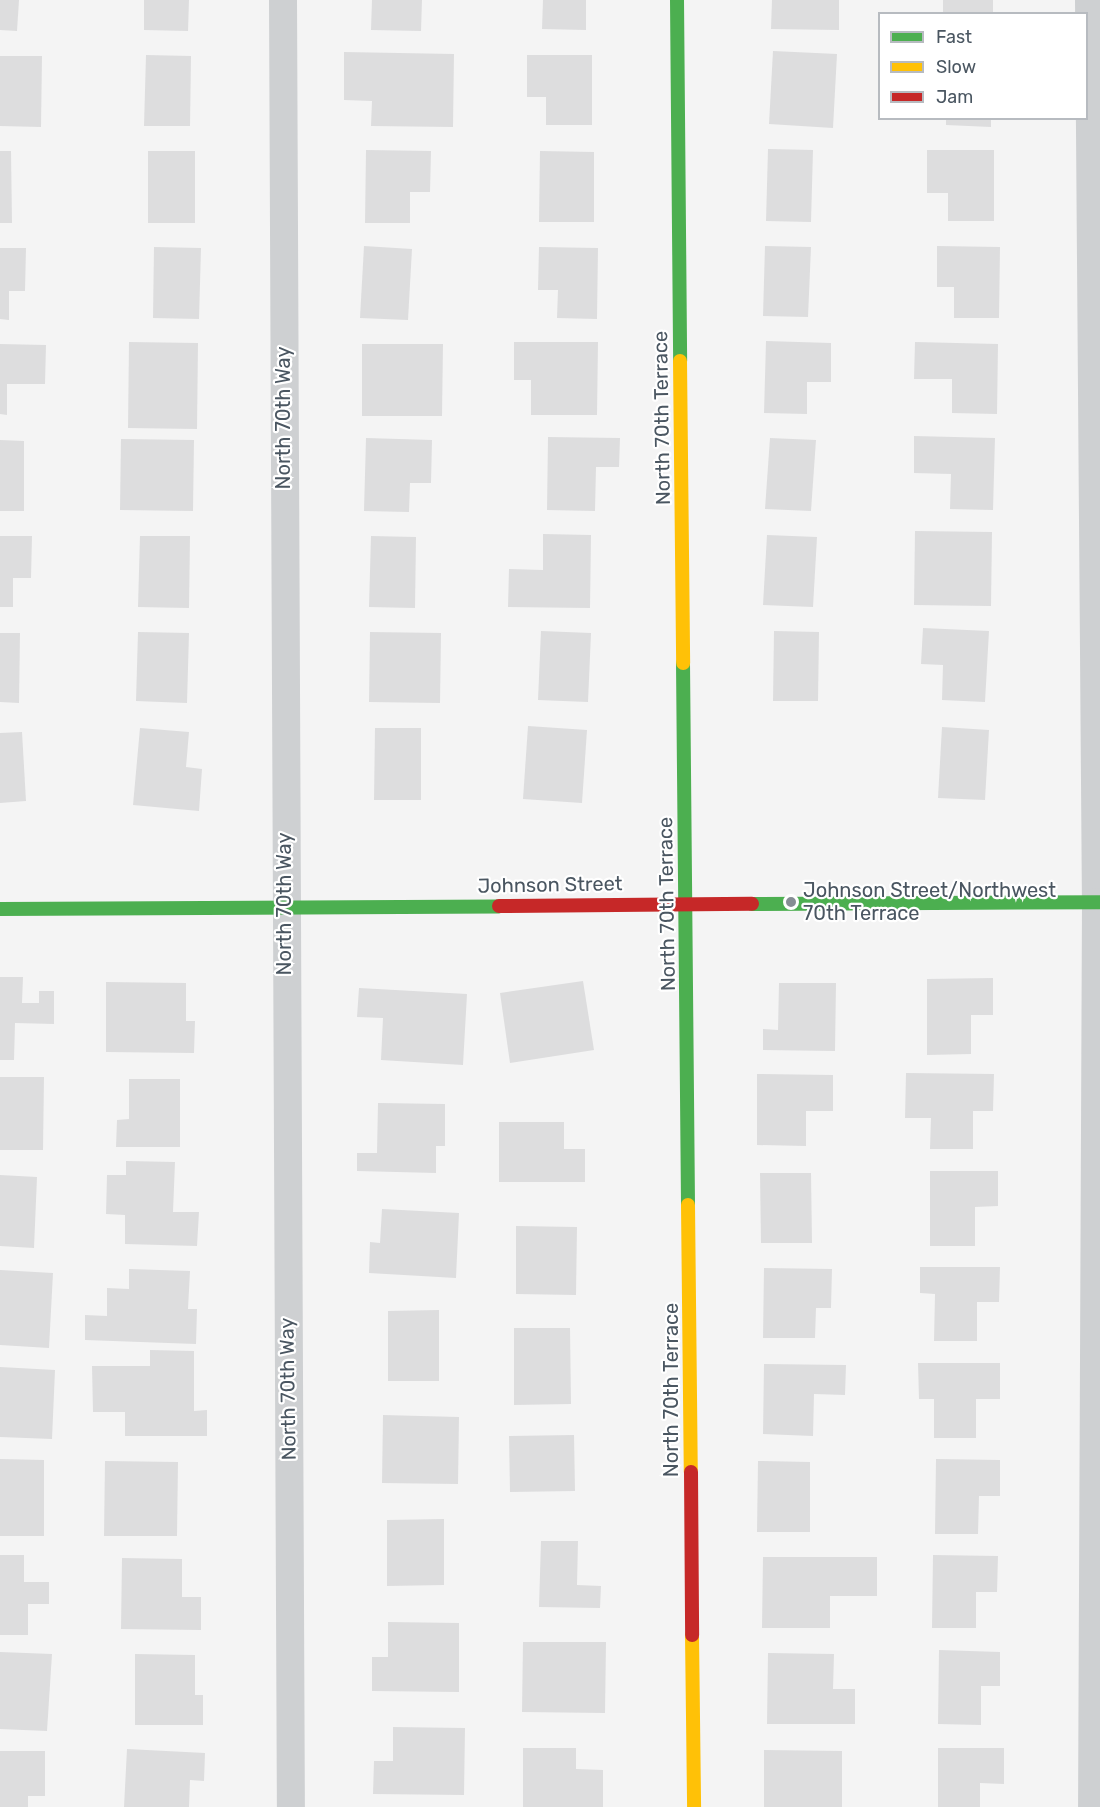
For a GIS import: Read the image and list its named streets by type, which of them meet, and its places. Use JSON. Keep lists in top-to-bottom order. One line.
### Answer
{"streets":{"street":["North 70th Way","North 70th Terrace","Johnson Street"]},"crossings":[["North 70th Way","Johnson Street"],["North 70th Terrace","Johnson Street"]],"places":["Johnson Street/Northwest 70th Terrace"],"legend":["Fast","Slow","Jam"]}
